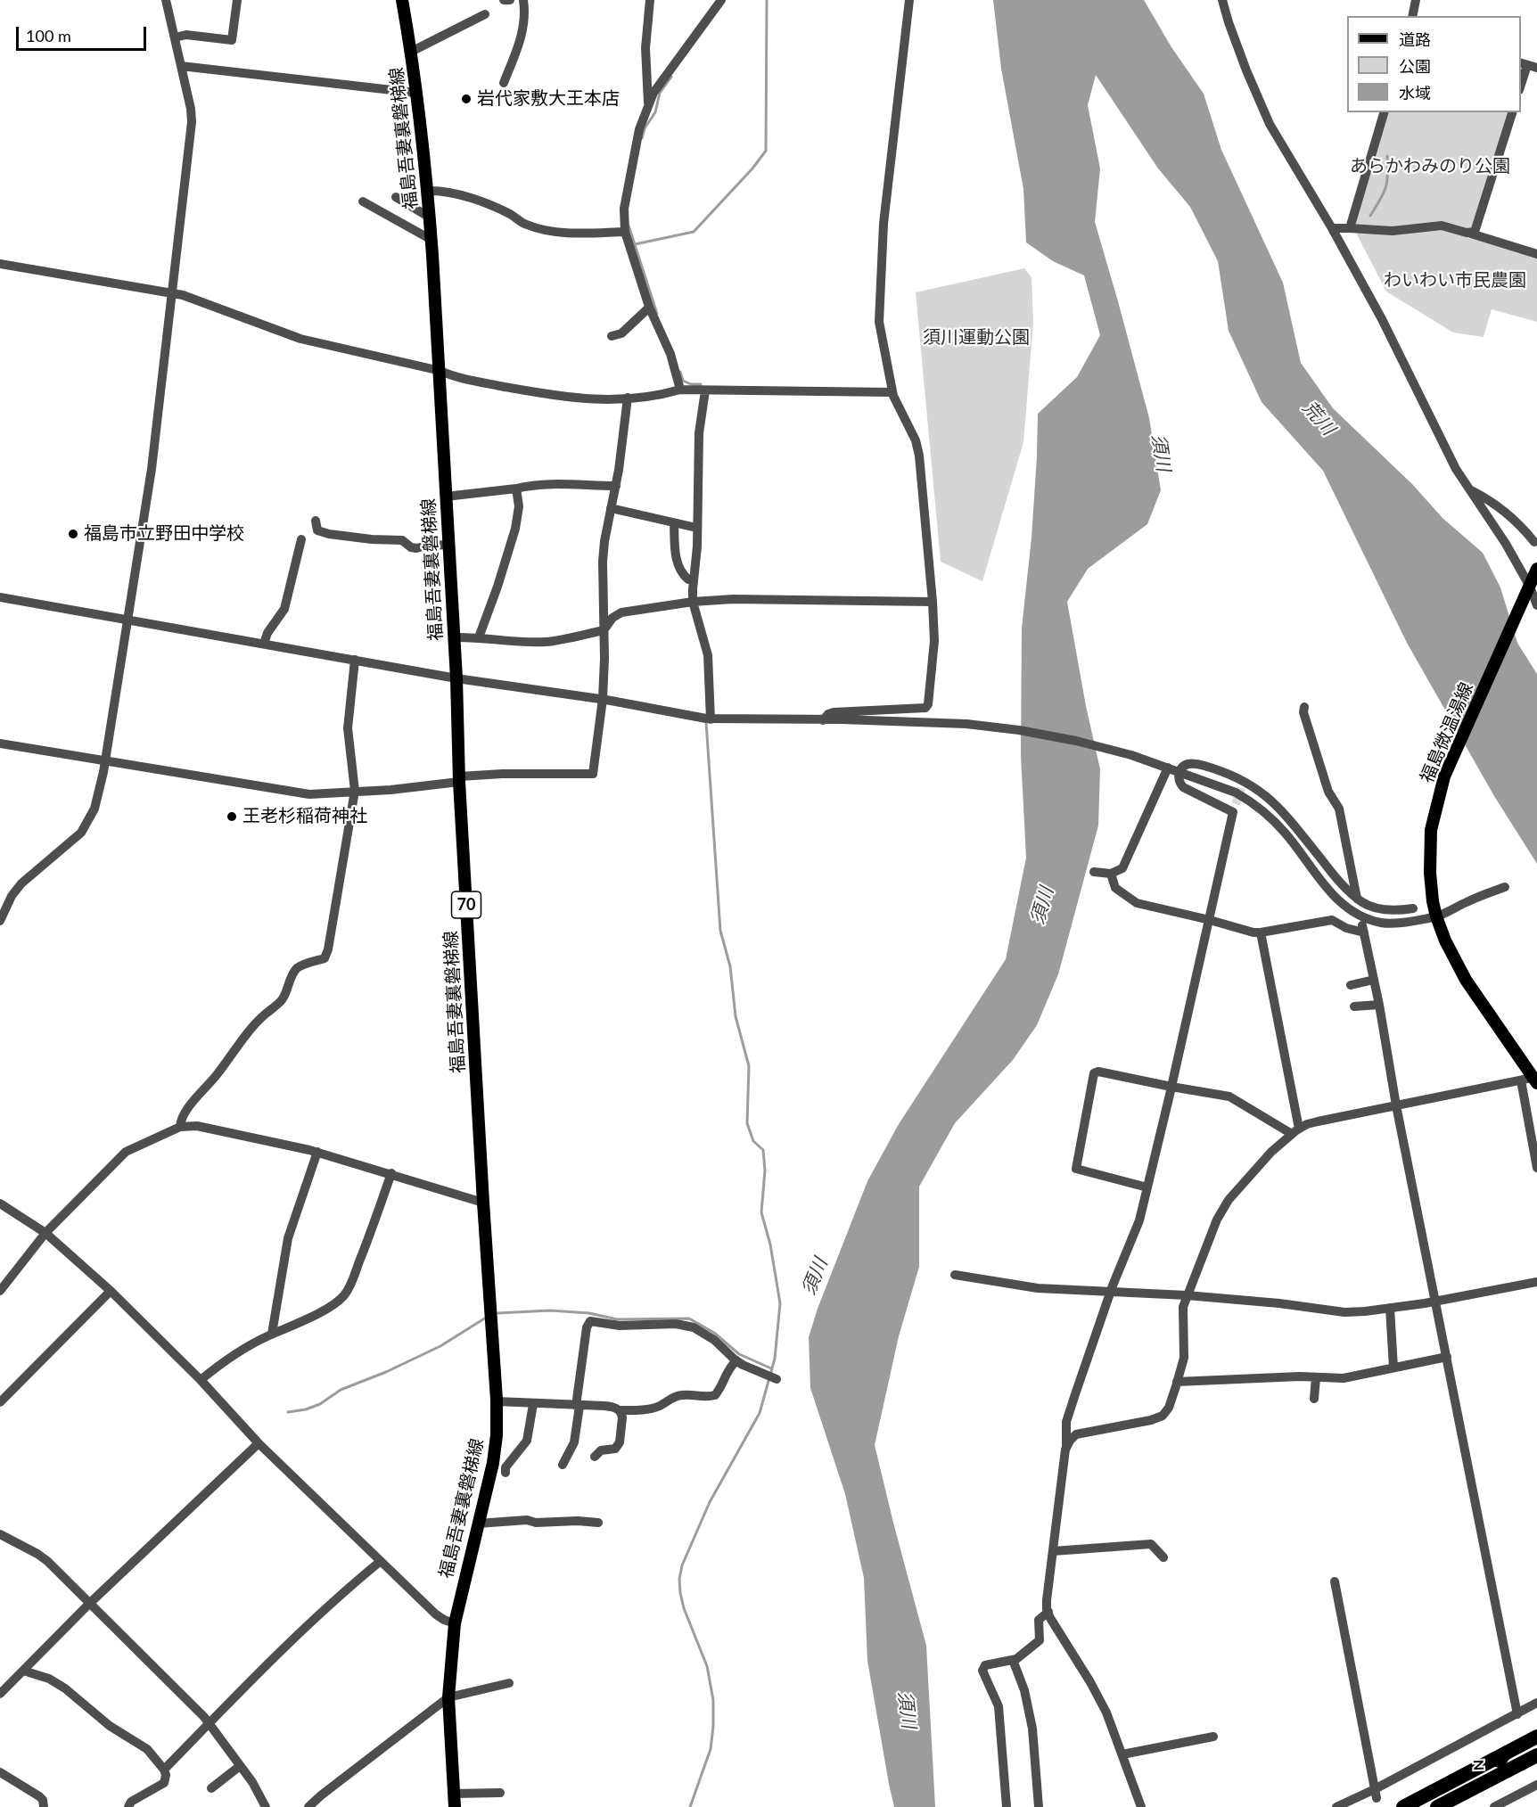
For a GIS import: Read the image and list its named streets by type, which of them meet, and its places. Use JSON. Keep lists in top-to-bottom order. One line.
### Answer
{"streets":{"main road":["福島吾妻裏磐梯線","福島微温湯線","70"]},"water":["荒川","須川"],"parks":["あらかわみのり公園","わいわい市民農園","須川運動公園"],"places":["岩代家敷大王本店","福島市立野田中学校","王老杉稲荷神社"],"legend":["道路","公園","水域"],"scale_bar":"100 m","north":"left"}
